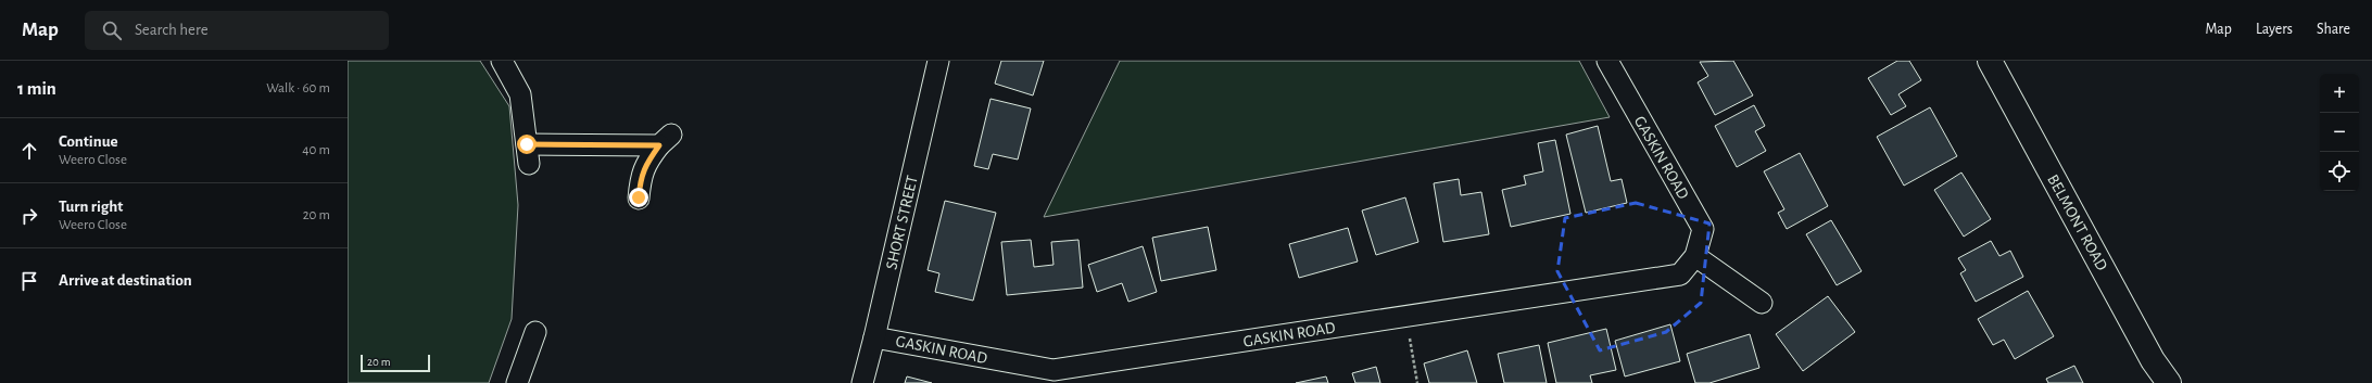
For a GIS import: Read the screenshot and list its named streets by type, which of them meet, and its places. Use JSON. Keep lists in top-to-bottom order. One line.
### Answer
{"streets":{"street":["GASKIN ROAD","SHORT STREET","BELMONT ROAD"]},"crossings":[["GASKIN ROAD","SHORT STREET"]],"scale_bar":"20 m","page":{"header":"Map","search":"Search here","nav":["Map","Layers","Share"],"heading":["1 min","Walk · 60 m"],"map_buttons":["+","−"],"list":[["Continue","Weero Close","40 m"],["Turn right","Weero Close","20 m"],"Arrive at destination"],"scale":"20 m"}}
